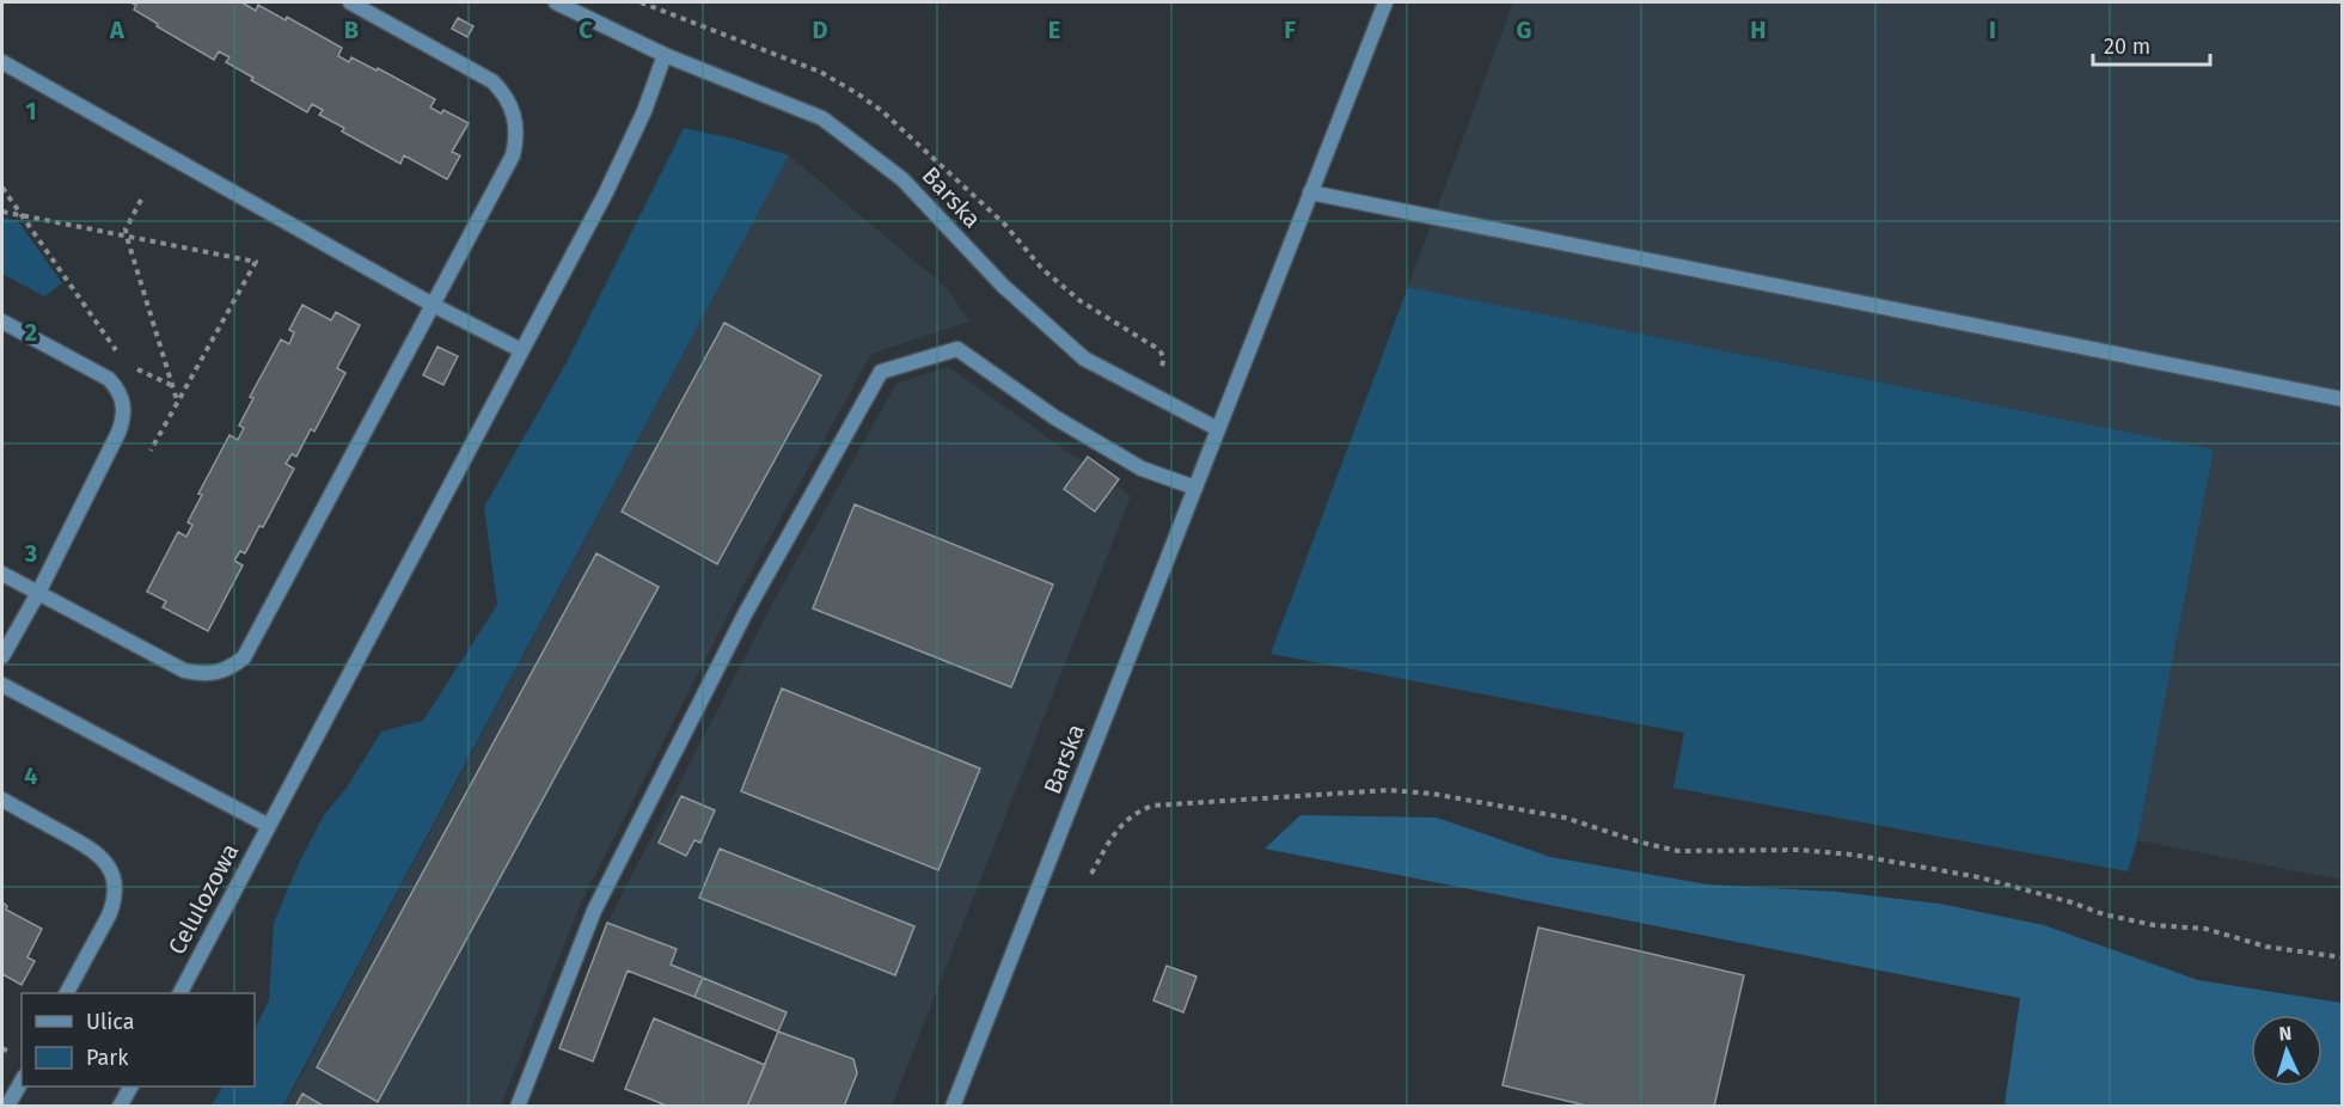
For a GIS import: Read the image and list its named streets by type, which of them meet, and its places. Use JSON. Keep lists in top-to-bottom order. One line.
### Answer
{"streets":{"street":["Barska","Celulozowa"]},"crossings":[["Barska","Celulozowa"]],"legend":["Ulica","Park"],"scale_bar":"20 m","north":"top","grid":{"columns":["A","B","C","D","E","F","G","H","I"],"rows":["1","2","3","4"]}}
